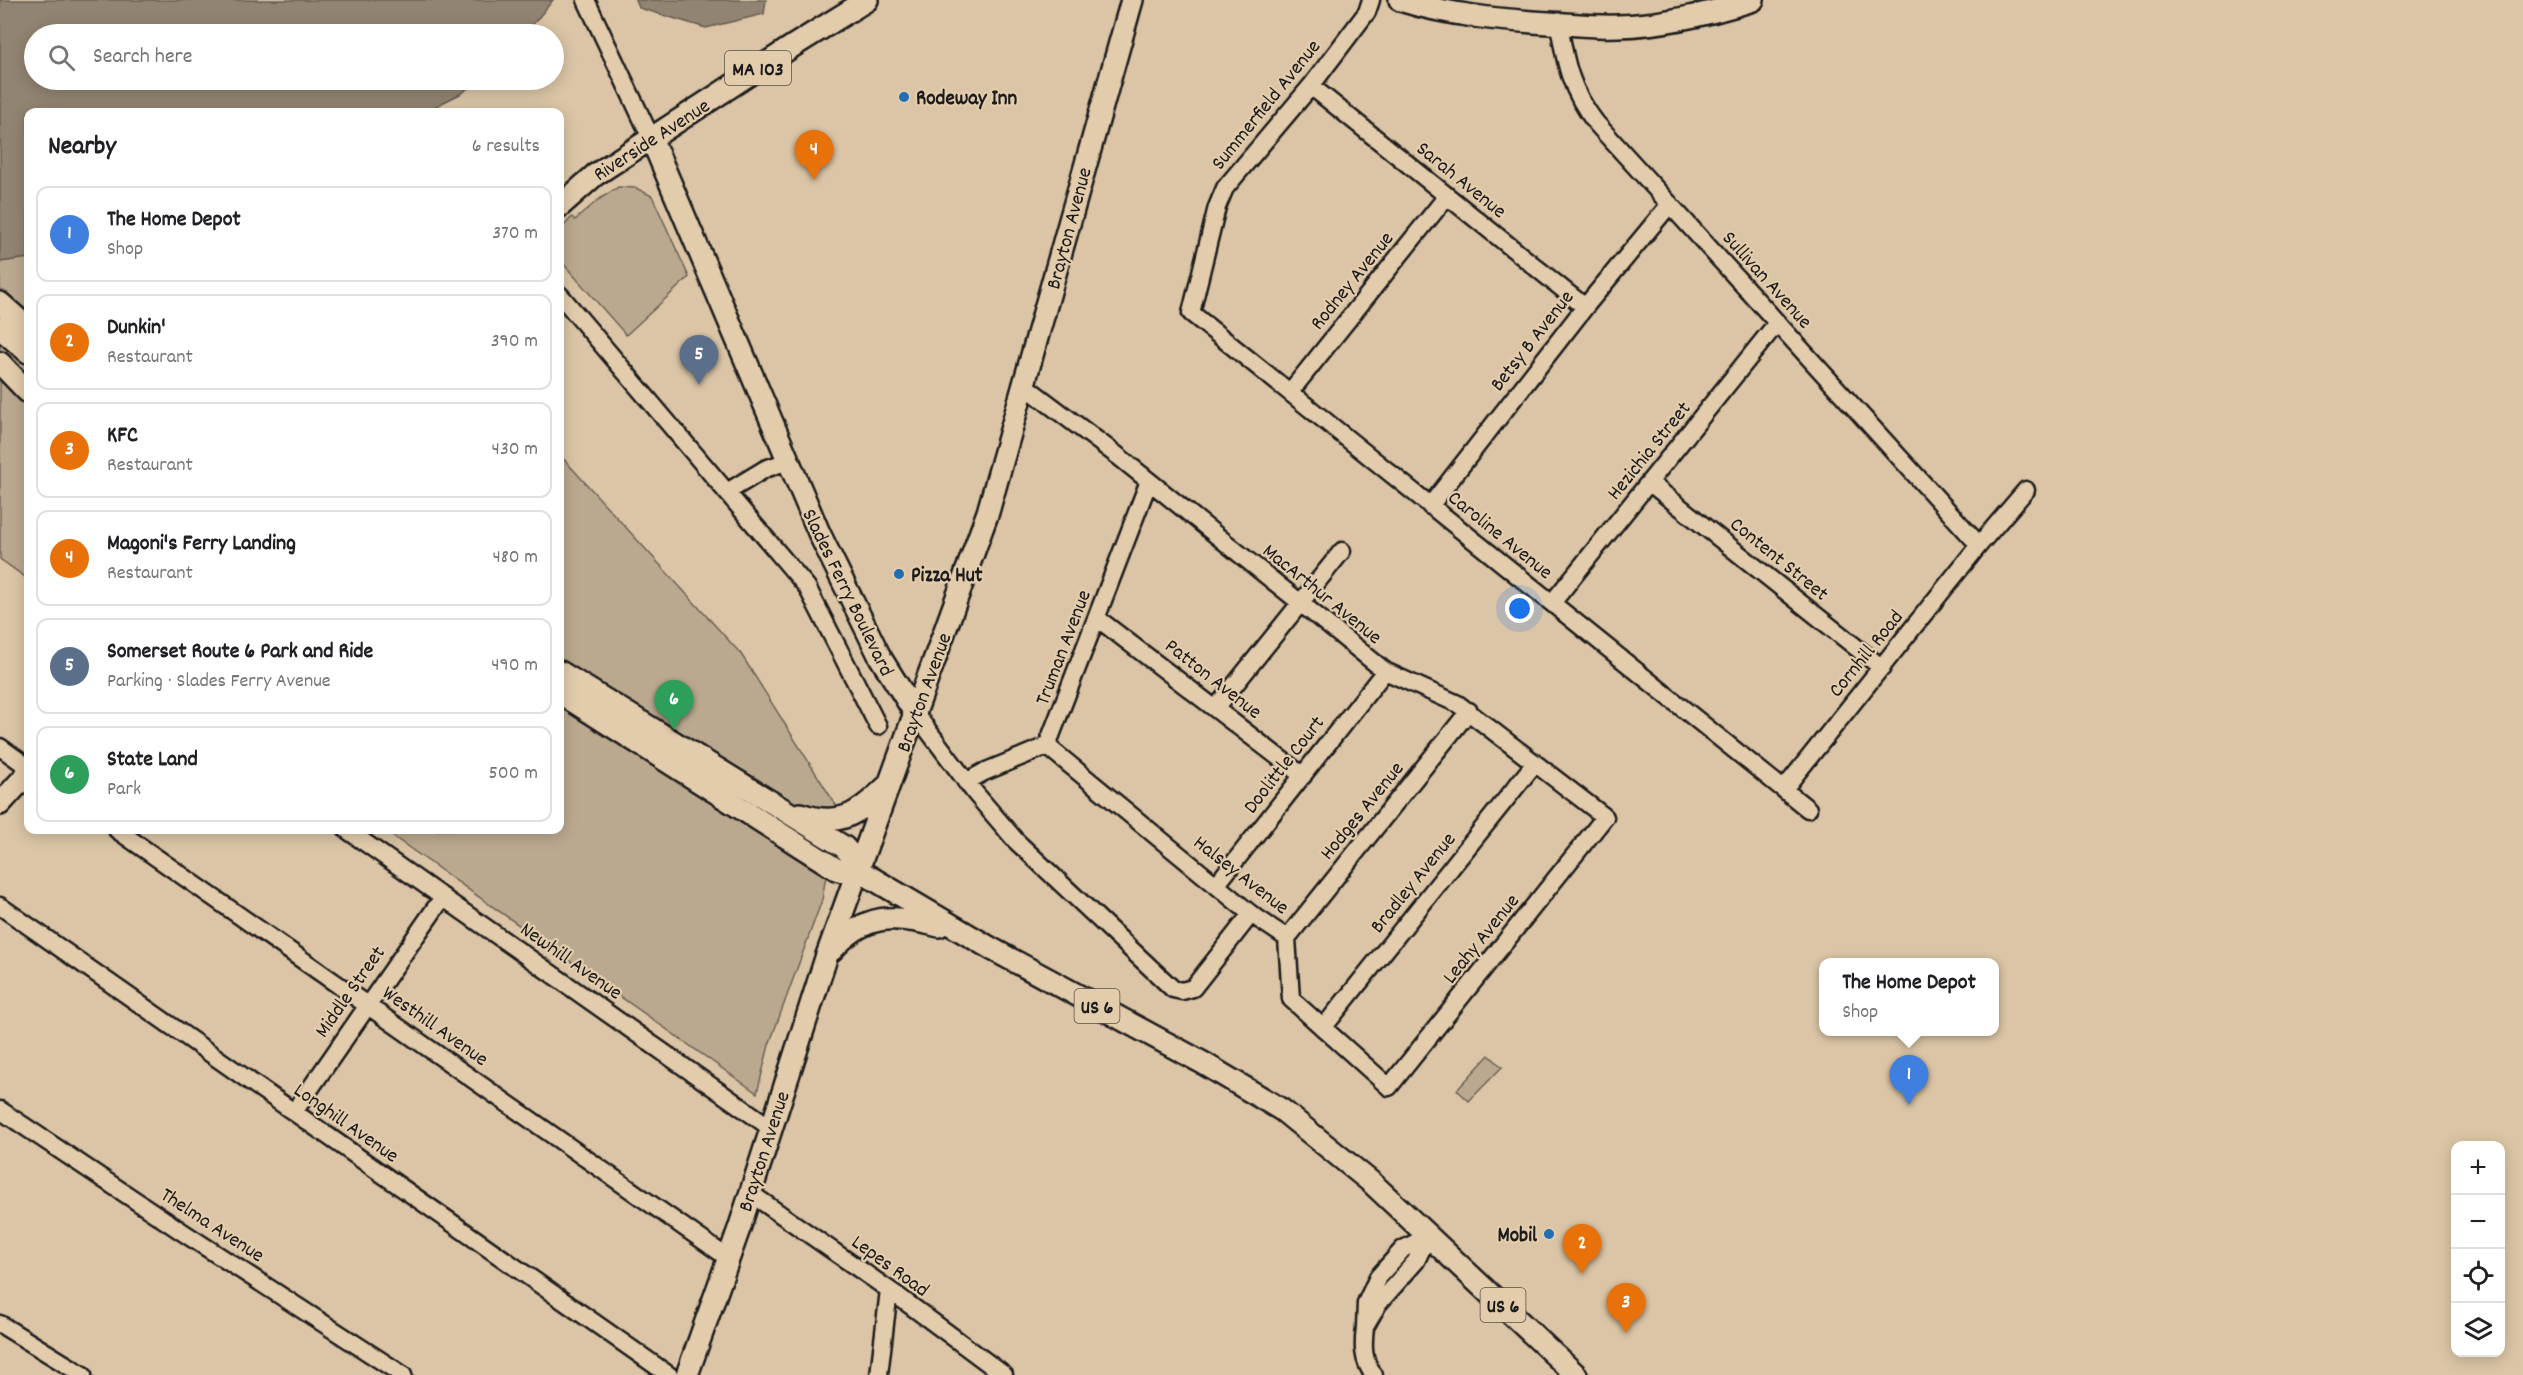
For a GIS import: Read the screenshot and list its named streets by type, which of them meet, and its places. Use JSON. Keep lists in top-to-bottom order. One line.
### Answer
{"streets":{"main road":["MA 103","Riverside Avenue","Brayton Avenue","Slades Ferry Boulevard","US 6"],"street":["Summerfield Avenue","Sarah Avenue","Sullivan Avenue","Rodney Avenue","Betsy B Avenue","Hezichia Street","Caroline Avenue","Content Street","MacArthur Avenue","Truman Avenue","Cornhill Road","Patton Avenue","Doolittle Court","Hodges Avenue","Halsey Avenue","Bradley Avenue","Leahy Avenue","Newhill Avenue","Middle Street","Westhill Avenue","Longhill Avenue","Thelma Avenue","Lepes Road"]},"crossings":[["Summerfield Avenue","Sarah Avenue"],["Summerfield Avenue","Caroline Avenue"],["Riverside Avenue","Slades Ferry Boulevard"],["Sarah Avenue","Rodney Avenue"],["Sarah Avenue","Betsy B Avenue"],["Brayton Avenue","Slades Ferry Boulevard"],["Brayton Avenue","MacArthur Avenue"],["Brayton Avenue","Newhill Avenue"],["Brayton Avenue","US 6"],["Brayton Avenue","Westhill Avenue"],["Brayton Avenue","Lepes Road"],["Sullivan Avenue","Betsy B Avenue"],["Sullivan Avenue","Hezichia Street"],["Sullivan Avenue","Cornhill Road"],["Rodney Avenue","Caroline Avenue"],["Betsy B Avenue","Caroline Avenue"],["Hezichia Street","Caroline Avenue"],["Hezichia Street","Content Street"],["Caroline Avenue","Cornhill Road"],["Content Street","Cornhill Road"],["Slades Ferry Boulevard","Halsey Avenue"],["MacArthur Avenue","Truman Avenue"],["MacArthur Avenue","Doolittle Court"],["MacArthur Avenue","Hodges Avenue"],["MacArthur Avenue","Bradley Avenue"],["MacArthur Avenue","Leahy Avenue"],["Truman Avenue","Patton Avenue"],["Truman Avenue","Halsey Avenue"],["Patton Avenue","Doolittle Court"],["Doolittle Court","Halsey Avenue"],["Hodges Avenue","Halsey Avenue"],["Halsey Avenue","Bradley Avenue"],["Halsey Avenue","Leahy Avenue"],["Newhill Avenue","Middle Street"],["Middle Street","Westhill Avenue"],["Middle Street","Longhill Avenue"]],"places":["Rodeway Inn","Pizza Hut","Mobil"],"page":{"search":"Search here","heading":["Nearby","6 results"],"pins":["4","5","6","1","2","3"],"list":[{"mark":"1","name":"The Home Depot","note":"Shop","value":"370 m"},{"mark":"2","name":"Dunkin'","note":"Restaurant","value":"390 m"},{"mark":"3","name":"KFC","note":"Restaurant","value":"430 m"},{"mark":"4","name":"Magoni's Ferry Landing","note":"Restaurant","value":"480 m"},{"mark":"5","name":"Somerset Route 6 Park and Ride","note":"Parking · Slades Ferry Avenue","value":"490 m"},{"mark":"6","name":"State Land","note":"Park","value":"500 m"}],"popup":["The Home Depot","Shop"],"map_buttons":["+","−"]}}
